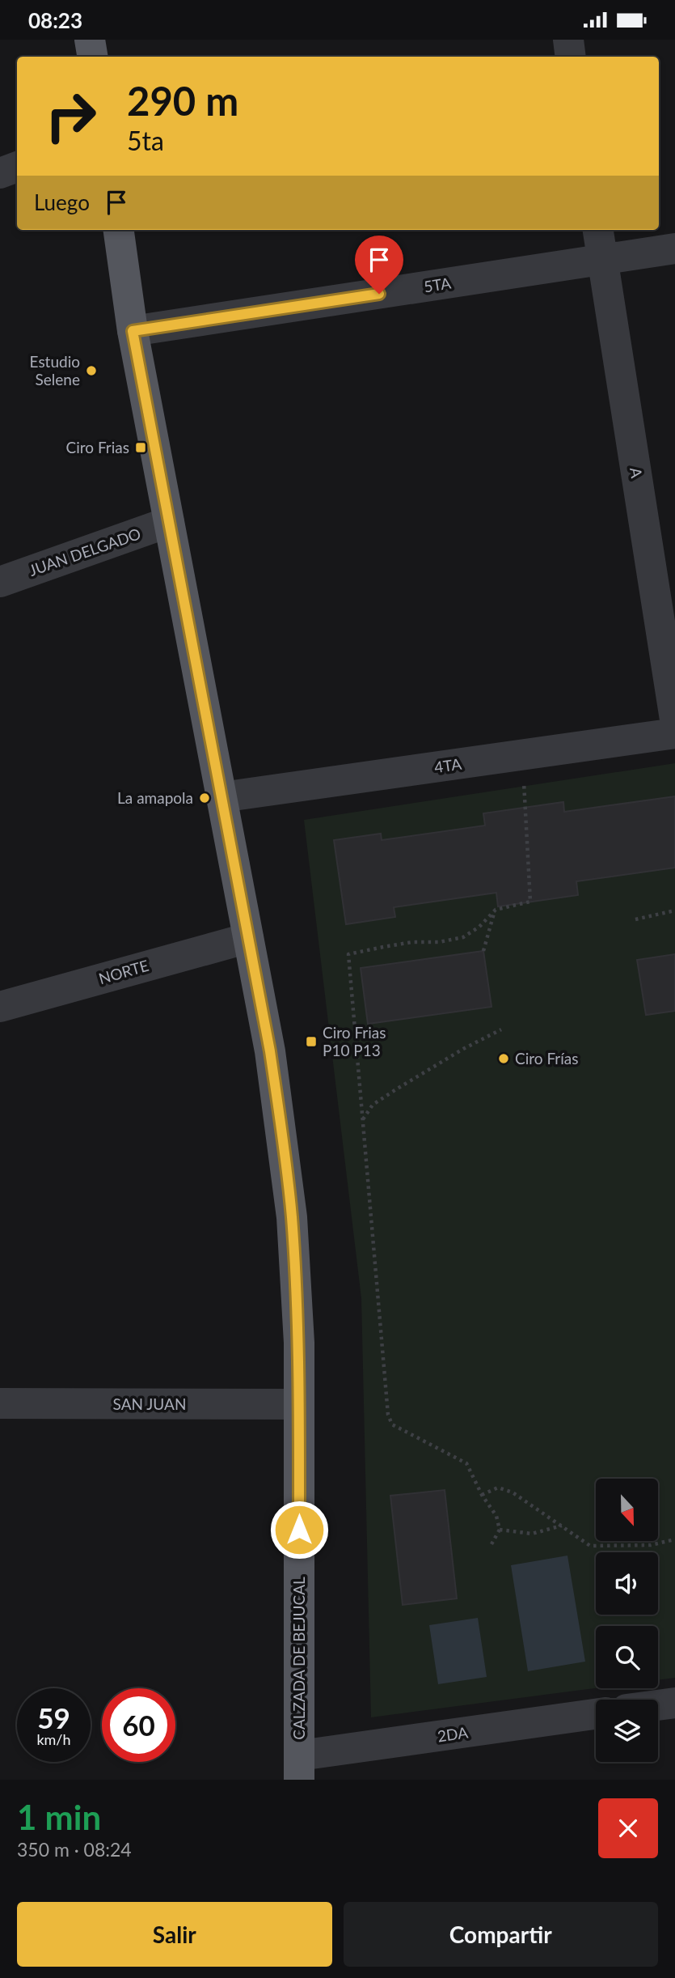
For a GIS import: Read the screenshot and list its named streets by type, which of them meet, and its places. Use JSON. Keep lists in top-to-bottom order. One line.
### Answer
{"streets":{"main road":["CALZADA DE BEJUCAL"],"street":["5TA","A","JUAN DELGADO","4TA","NORTE","SAN JUAN","2DA"]},"crossings":[["5TA","A"],["5TA","CALZADA DE BEJUCAL"],["JUAN DELGADO","CALZADA DE BEJUCAL"],["4TA","CALZADA DE BEJUCAL"],["NORTE","CALZADA DE BEJUCAL"],["SAN JUAN","CALZADA DE BEJUCAL"],["CALZADA DE BEJUCAL","2DA"]],"places":{"other":["Estudio Selene","La amapola","Ciro Frías"],"transit":["Ciro Frias","Ciro Frias P10 P13"]},"north":"bottom","page":{"status":"08:23","turn":["290 m","5ta"],"then":"Luego","speed":"59 km/h","limit":"60","heading":["1 min","350 m · 08:24"],"buttons":["Salir","Compartir"]}}
